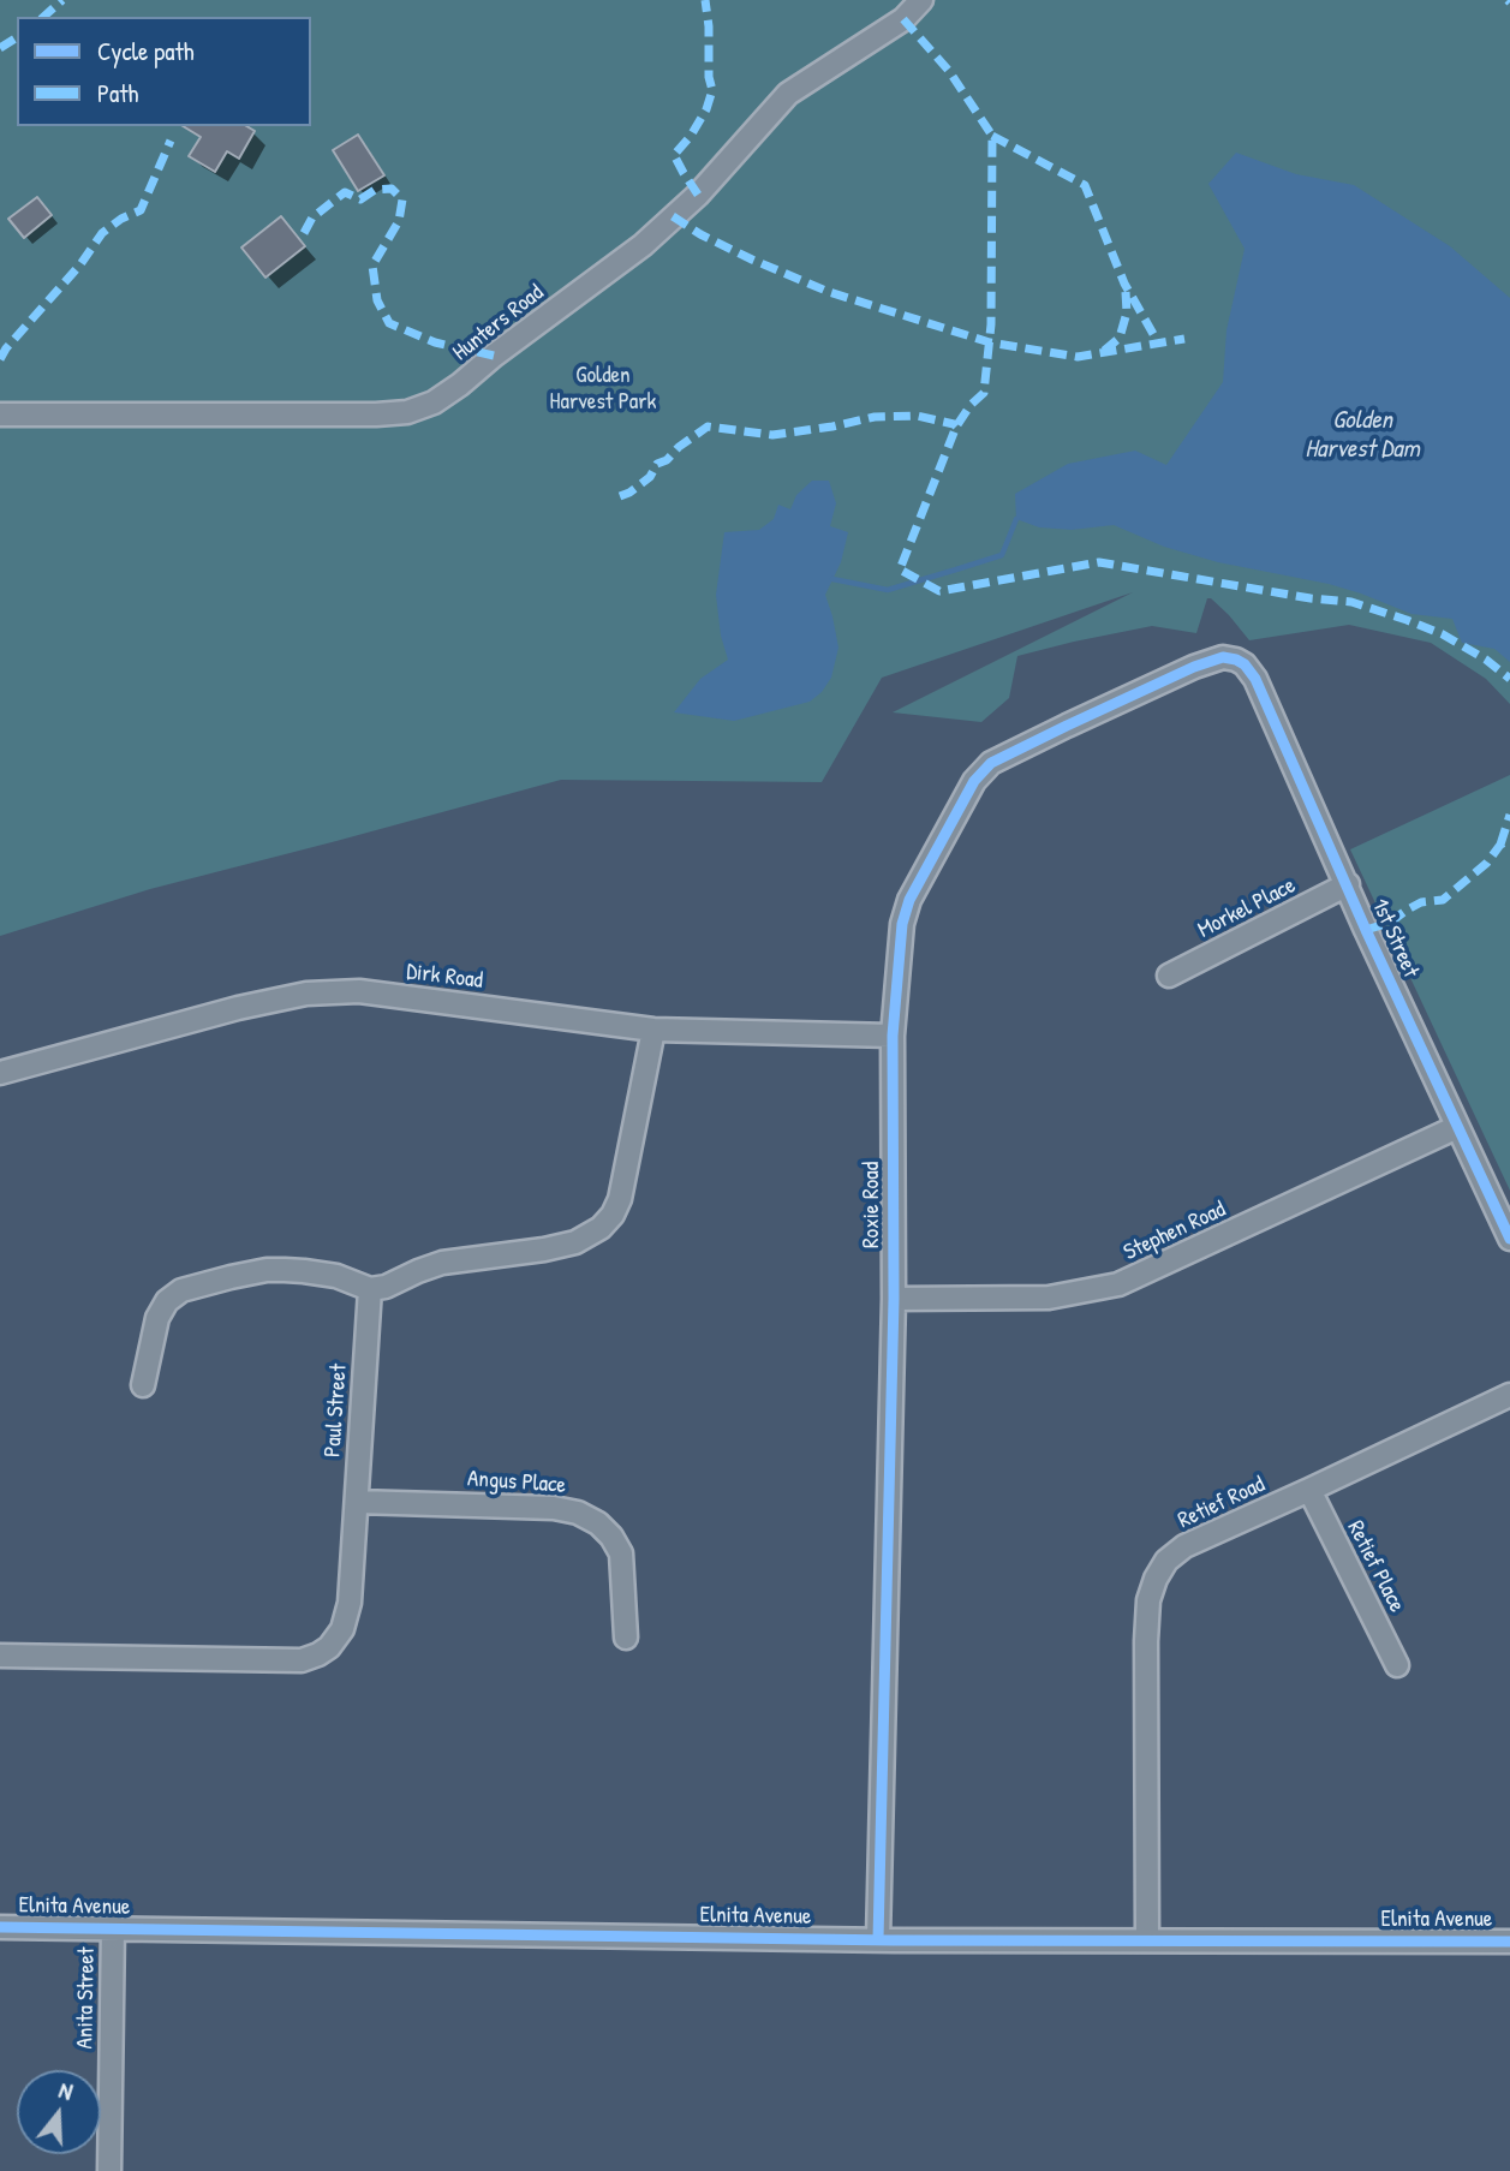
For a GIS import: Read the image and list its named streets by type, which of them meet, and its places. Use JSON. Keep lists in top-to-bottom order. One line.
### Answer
{"streets":{"street":["Hunters Road","Morkel Place","1st Street","Dirk Road","Roxie Road","Stephen Road","Paul Street","Angus Place","Retief Road","Retief Place","Elnita Avenue","Anita Street"]},"crossings":[["Morkel Place","1st Street"],["1st Street","Roxie Road"],["1st Street","Stephen Road"],["Dirk Road","Roxie Road"],["Roxie Road","Stephen Road"],["Roxie Road","Elnita Avenue"],["Paul Street","Angus Place"],["Retief Road","Retief Place"],["Retief Road","Elnita Avenue"],["Elnita Avenue","Anita Street"]],"water":["Golden Harvest Dam"],"parks":["Golden Harvest Park"],"legend":["Cycle path","Path"],"north":"top"}
